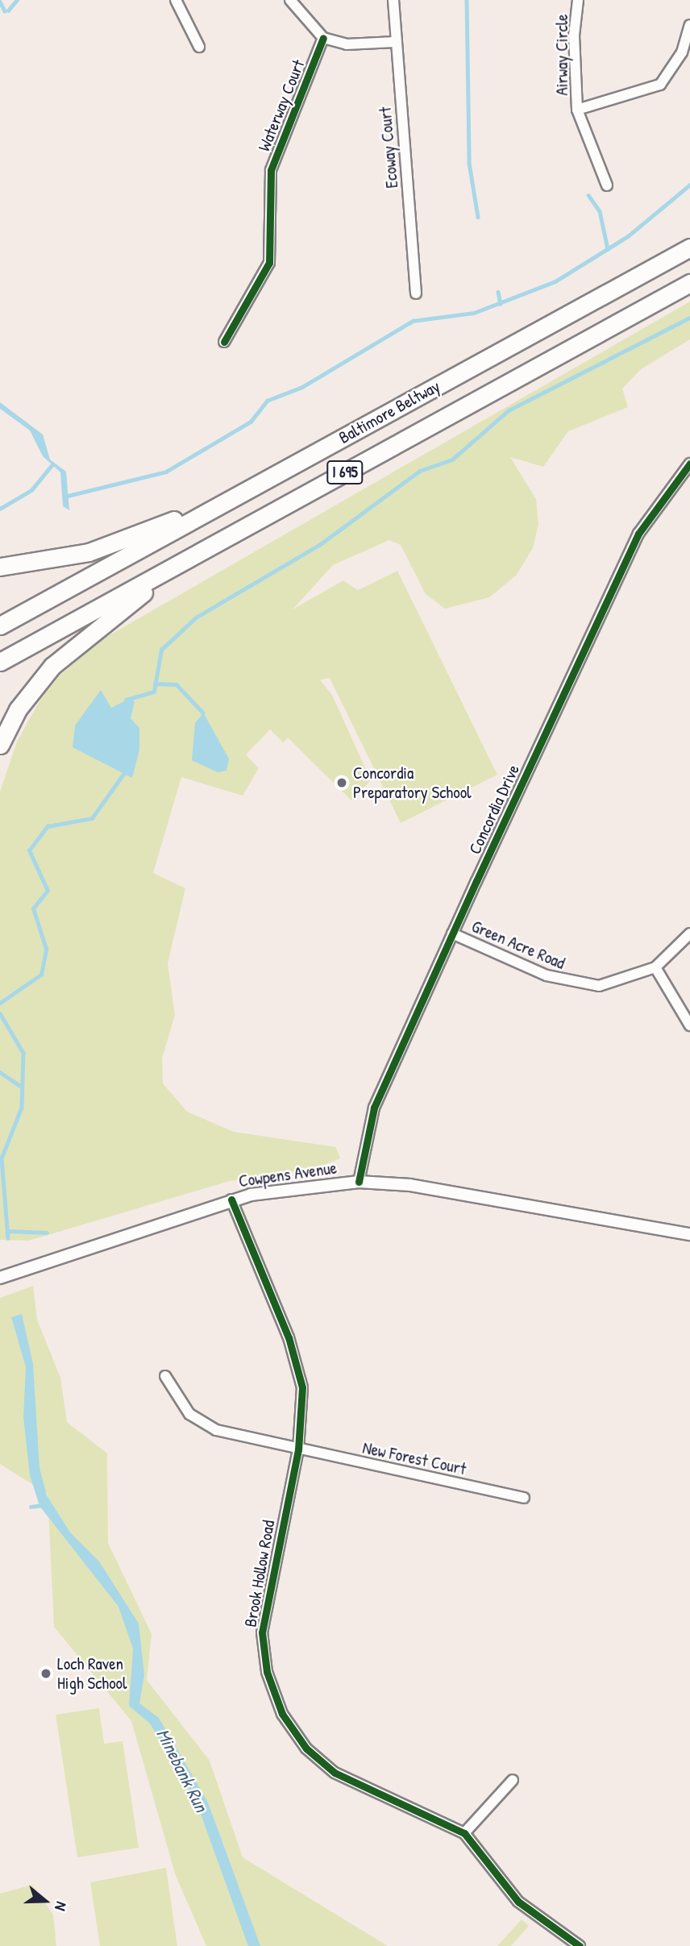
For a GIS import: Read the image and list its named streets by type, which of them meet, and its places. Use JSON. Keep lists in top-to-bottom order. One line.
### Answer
{"streets":{"highway":["Baltimore Beltway","I 695"],"street":["Airway Circle","Waterway Court","Ecoway Court","Concordia Drive","Green Acre Road","Cowpens Avenue","New Forest Court","Brook Hollow Road"]},"crossings":[["Concordia Drive","Green Acre Road"],["Concordia Drive","Cowpens Avenue"],["Cowpens Avenue","Brook Hollow Road"],["New Forest Court","Brook Hollow Road"]],"water":["Minebank Run"],"places":["Concordia Preparatory School","Loch Raven High School"],"north":"right"}
